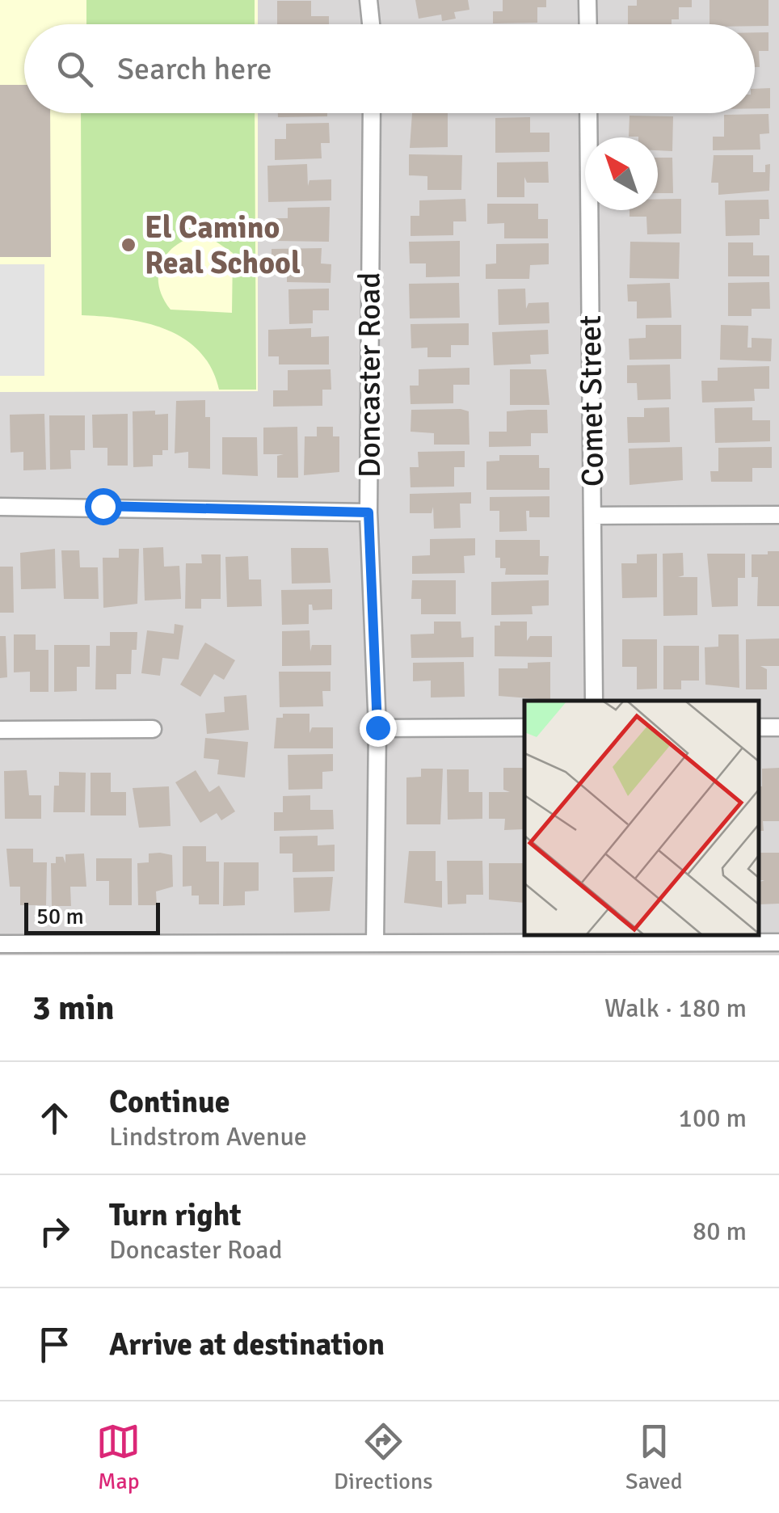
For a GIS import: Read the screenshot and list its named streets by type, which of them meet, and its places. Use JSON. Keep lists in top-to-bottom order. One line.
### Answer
{"streets":{"street":["Doncaster Road","Comet Street"]},"places":["El Camino Real School"],"scale_bar":"50 m","north":"top left","page":{"search":"Search here","scale":"50 m","heading":["3 min","Walk · 180 m"],"list":[["Continue","Lindstrom Avenue","100 m"],["Turn right","Doncaster Road","80 m"],"Arrive at destination"],"nav":["Map","Directions","Saved"]}}
